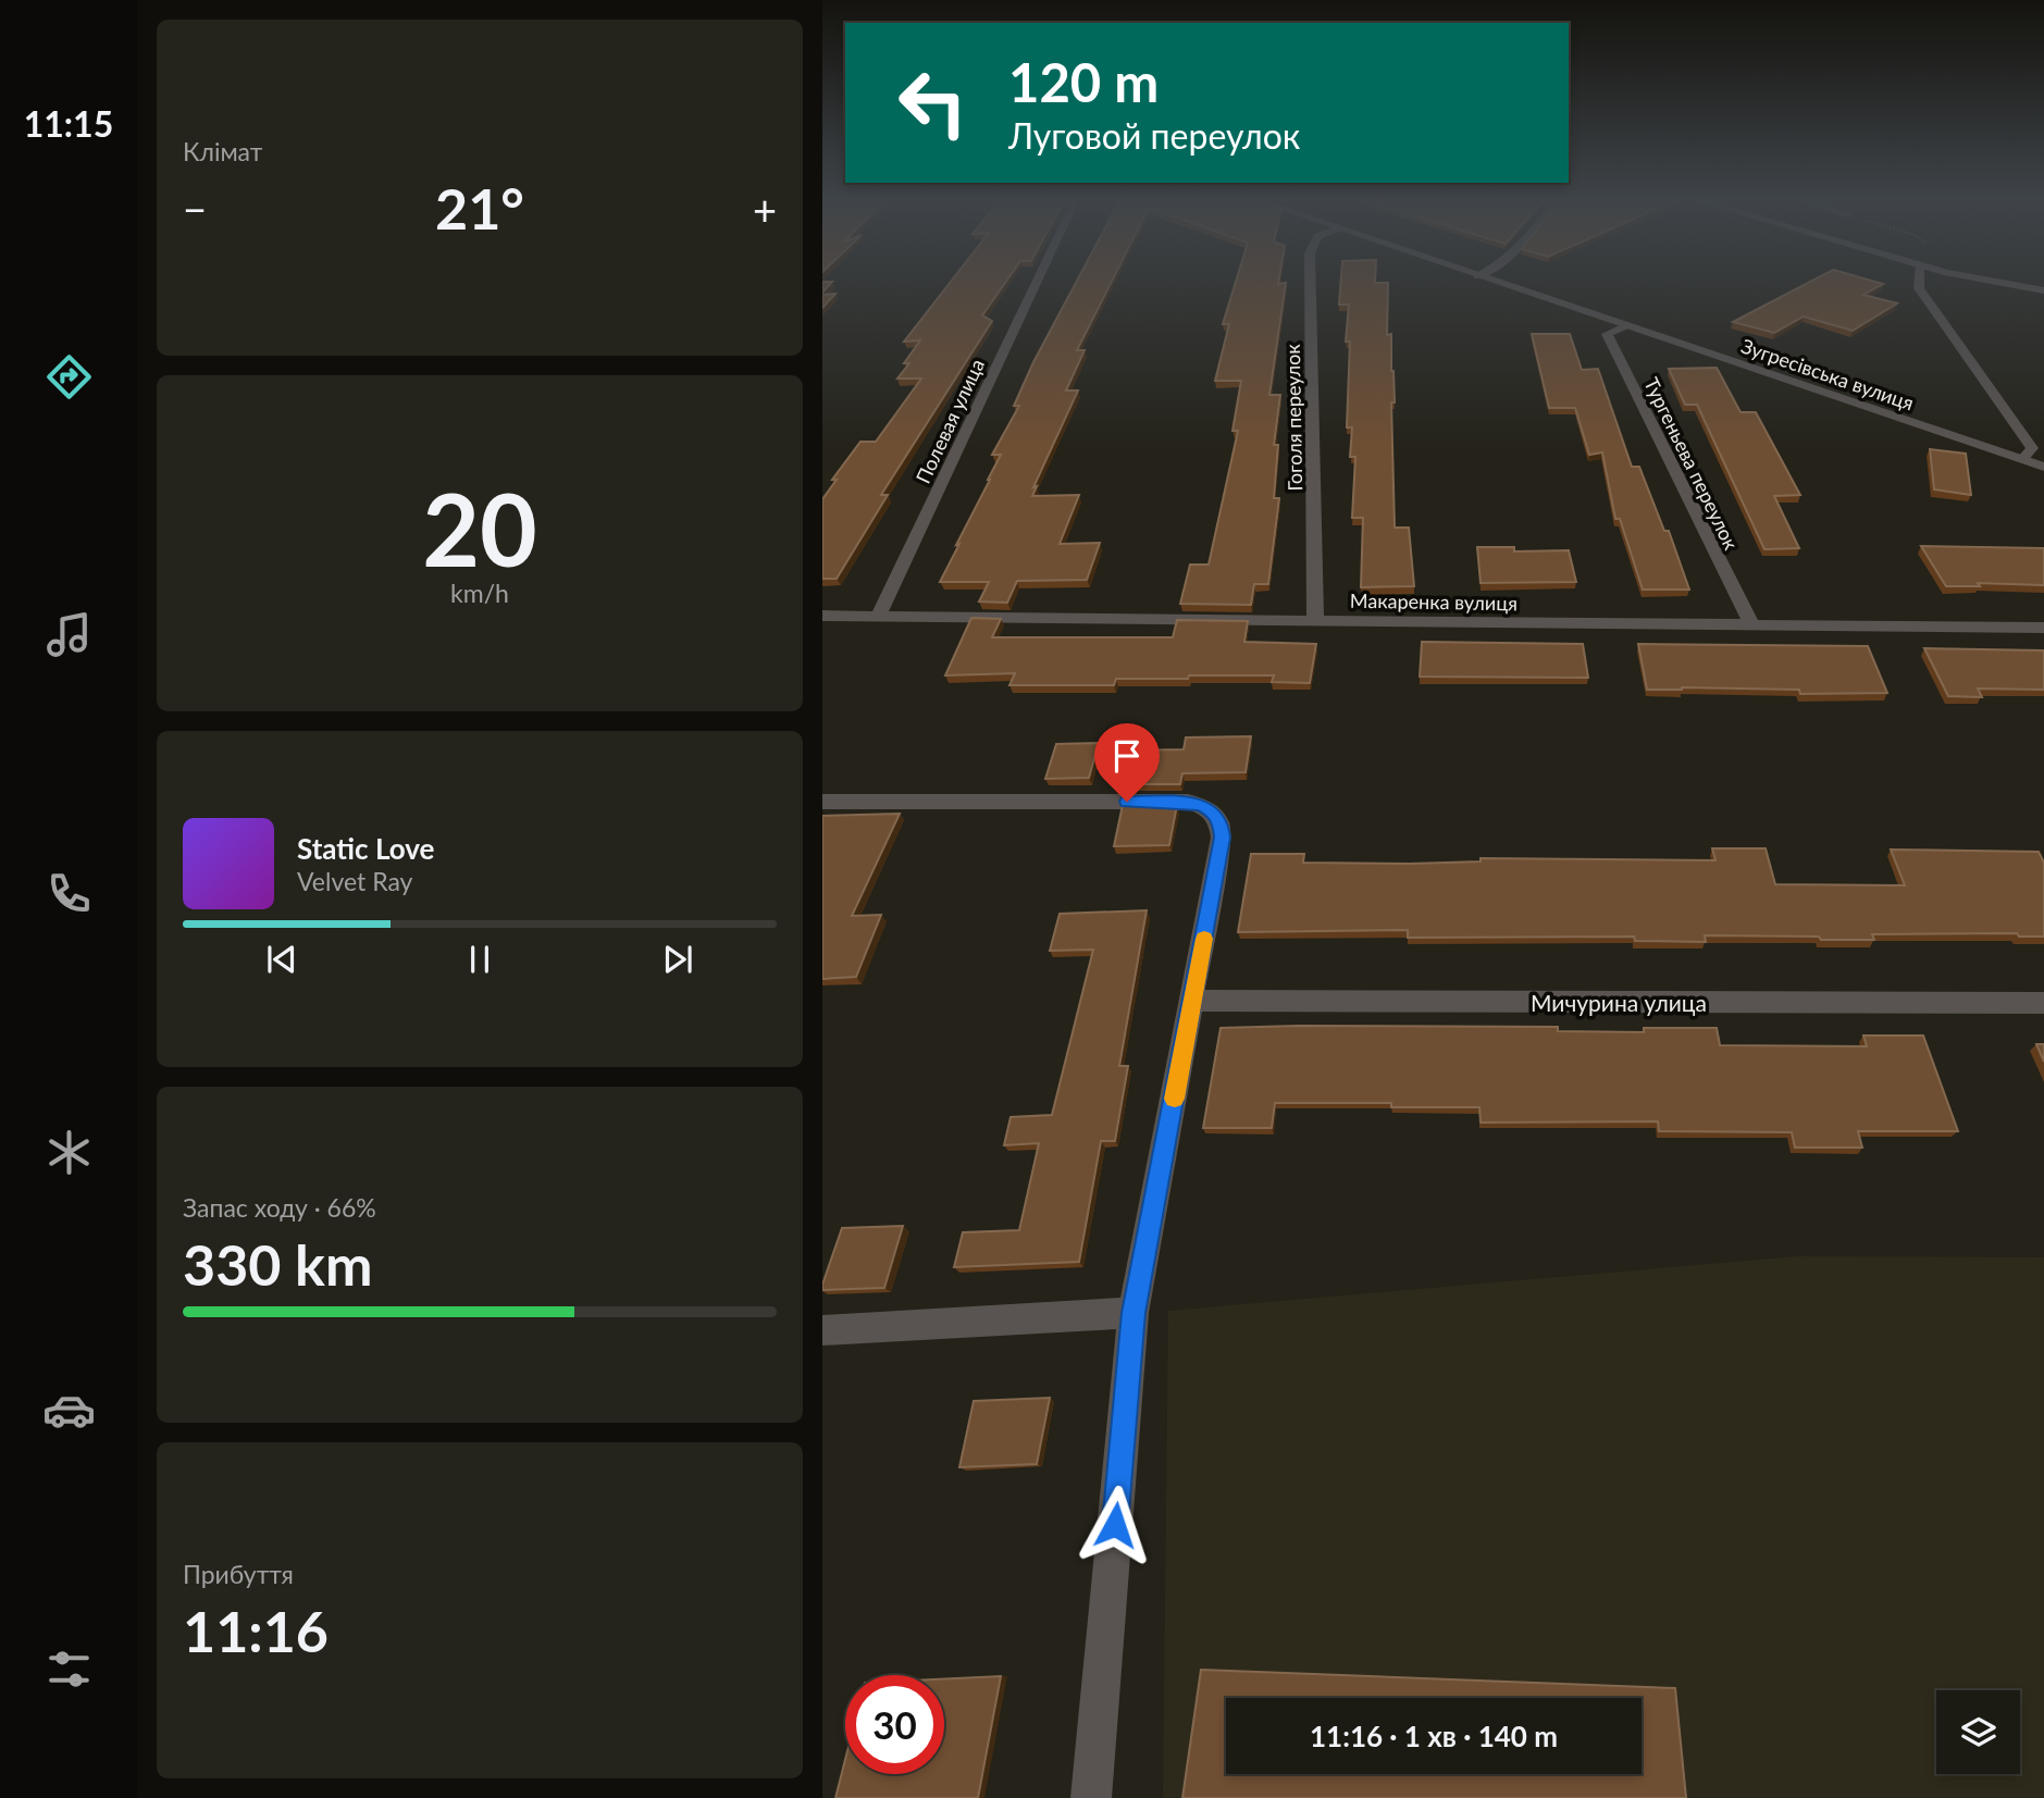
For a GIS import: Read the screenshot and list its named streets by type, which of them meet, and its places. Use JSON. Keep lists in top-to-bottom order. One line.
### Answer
{"streets":{"street":["Зугресівська вулиця","Гоголя переулок","Полевая улица","Тургеньева переулок","Макаренка вулиця","Мичурина улица"]},"crossings":[["Зугресівська вулиця","Тургеньева переулок"],["Гоголя переулок","Макаренка вулиця"],["Полевая улица","Макаренка вулиця"],["Тургеньева переулок","Макаренка вулиця"]],"page":{"tabs":"11:15","tile":["Клімат",["20","km/h"],["Запас ходу · 66%","330 km"],["Прибуття","11:16"]],"turn":["120 m","Луговой переулок"],"heat":["−","21°","+"],"song":["Static Love","Velvet Ray"],"limit":"30","trip":"11:16 · 1 хв · 140 m"}}
